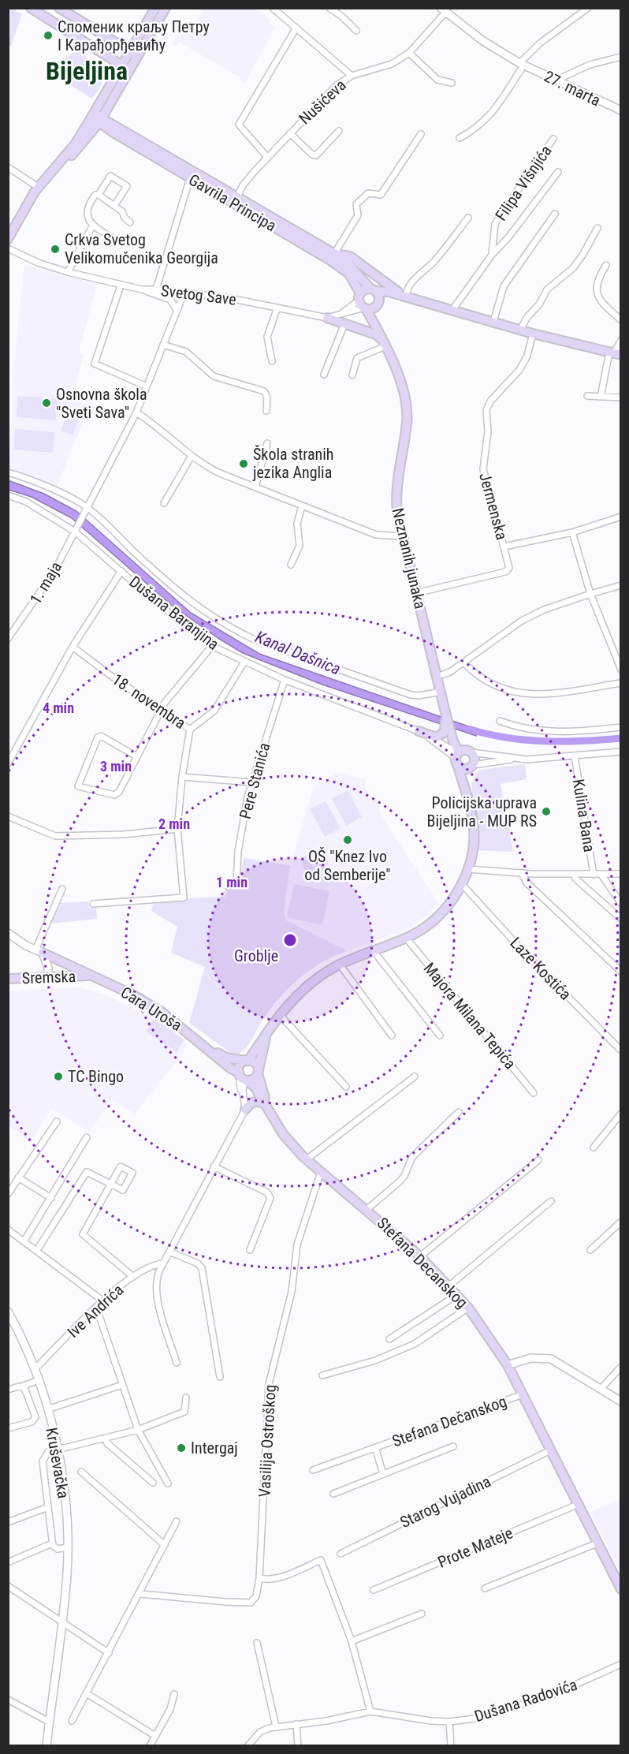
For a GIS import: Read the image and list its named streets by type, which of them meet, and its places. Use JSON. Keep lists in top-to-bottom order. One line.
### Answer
{"streets":{"main road":["Gavrila Principa","Neznanih junaka","Sremska","Cara Uroša","Stefana Decanskog"],"street":["27. marta","Nušićeva","Filipa Višnjića","Svetog Save","Jermenska","1. maja","Dušana Baranjina","18. novembra","Pere Stanića","Kulina Bana","Laze Kostića","Majora Milana Tepića","Ive Andrića","Stefana Dečanskog","Vasilija Ostroškog","Kruševačka","Starog Vujadina","Prote Mateje","Dušana Radovića"]},"crossings":[["27. marta","Nušićeva"],["Nušićeva","Gavrila Principa"],["Gavrila Principa","Svetog Save"],["Gavrila Principa","Neznanih junaka"],["Svetog Save","1. maja"],["Jermenska","Neznanih junaka"],["1. maja","Dušana Baranjina"],["Dušana Baranjina","Pere Stanića"],["Sremska","Cara Uroša"],["Stefana Decanskog","Stefana Dečanskog"],["Stefana Decanskog","Vasilija Ostroškog"],["Stefana Decanskog","Starog Vujadina"],["Stefana Decanskog","Prote Mateje"],["Ive Andrića","Kruševačka"]],"districts":["Bijeljina"],"water":["Kanal Dašnica"],"parks":["Groblje"],"places":["Споменик краљу Петру I Карађорђевићу","Crkva Svetog Velikomučenika Georgija","Osnovna škola \"Sveti Sava\"","Škola stranih jezika Anglia","Policijska uprava Bijeljina - MUP RS","OŠ \"Knez Ivo od Semberije\"","TC Bingo","Intergaj"],"rings":["4 min","3 min","2 min","1 min"]}
